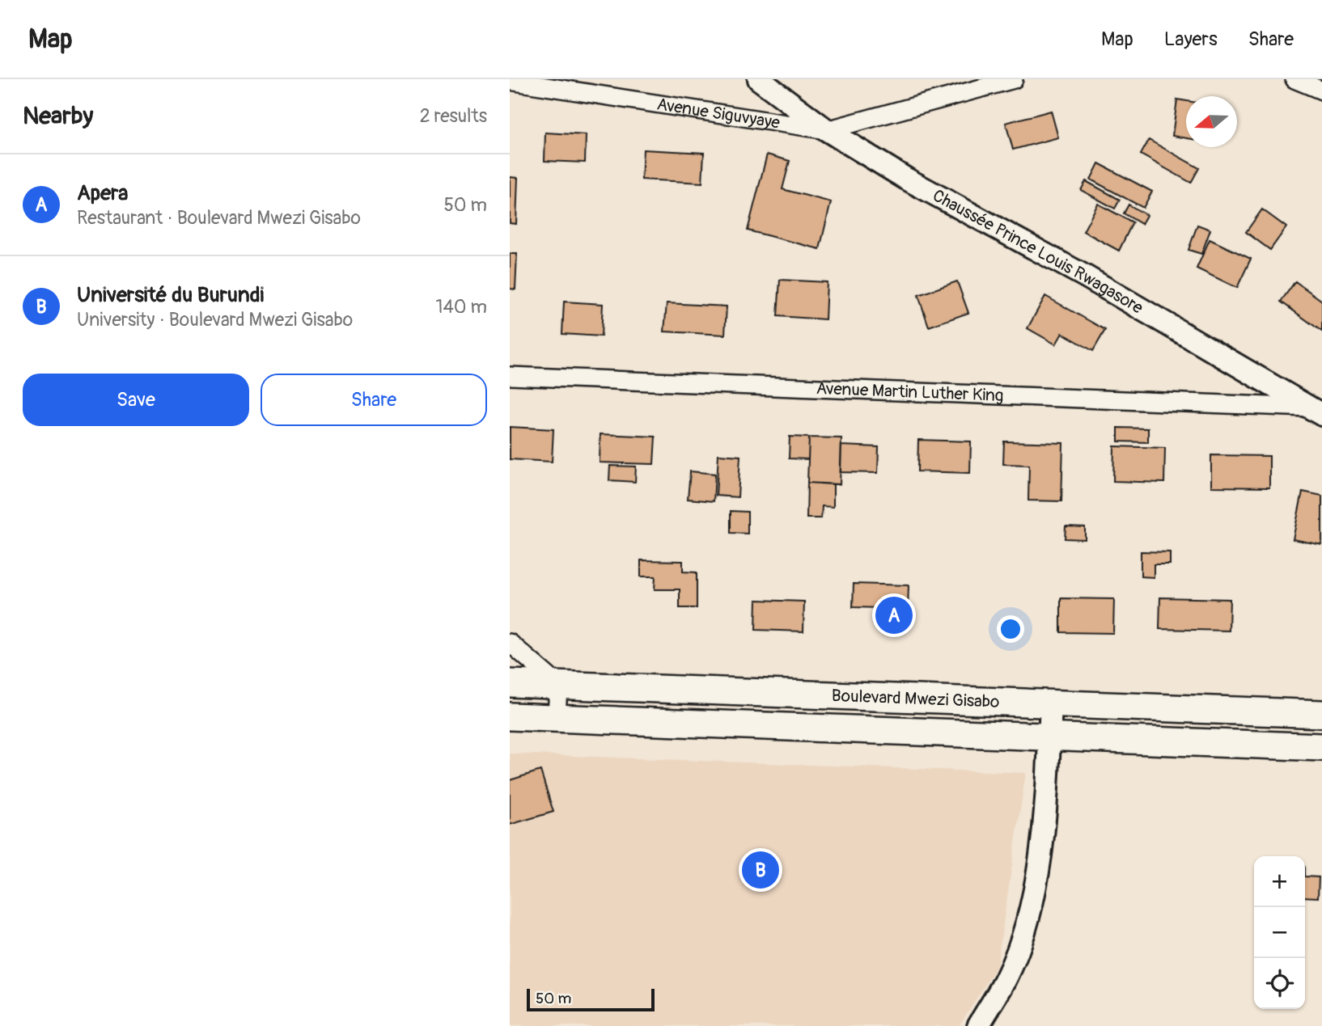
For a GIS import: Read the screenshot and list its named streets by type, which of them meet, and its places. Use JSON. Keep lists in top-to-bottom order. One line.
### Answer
{"streets":{"main road":["Boulevard Mwezi Gisabo"],"street":["Avenue Siguvyaye","Chaussée Prince Louis Rwagasore","Avenue Martin Luther King"]},"crossings":[["Avenue Siguvyaye","Chaussée Prince Louis Rwagasore"],["Chaussée Prince Louis Rwagasore","Avenue Martin Luther King"]],"scale_bar":"50 m","north":"left","page":{"header":"Map","nav":["Map","Layers","Share"],"heading":["Nearby","2 results"],"list":[{"mark":"A","name":"Apera","note":"Restaurant · Boulevard Mwezi Gisabo","value":"50 m"},{"mark":"B","name":"Université du Burundi","note":"University · Boulevard Mwezi Gisabo","value":"140 m"}],"buttons":["Save","Share"],"pins":["A","B"],"map_buttons":["+","−"],"scale":"50 m"}}
